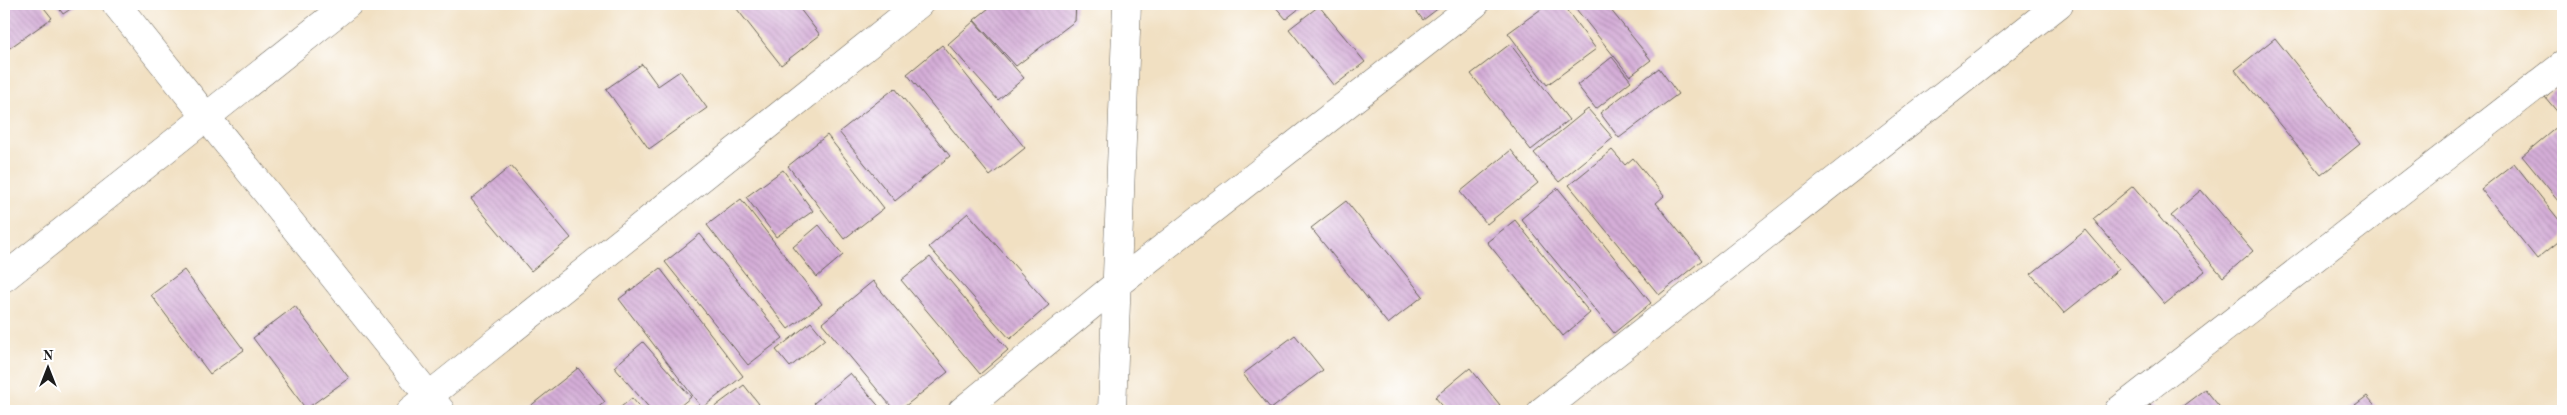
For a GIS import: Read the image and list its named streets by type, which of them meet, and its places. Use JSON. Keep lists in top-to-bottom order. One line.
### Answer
{"north":"top"}
